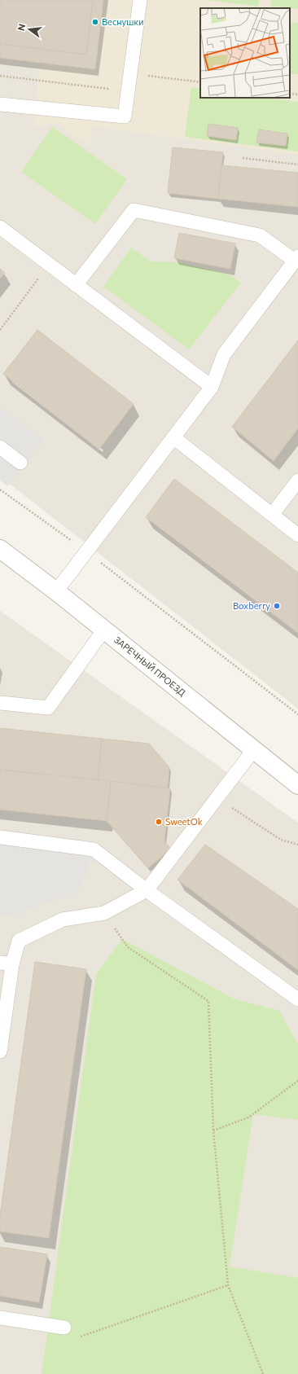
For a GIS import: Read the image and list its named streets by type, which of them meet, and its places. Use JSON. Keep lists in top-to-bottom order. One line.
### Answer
{"streets":{"street":["ЗАРЕЧНЫЙ ПРОЕЗД"]},"places":["Веснушки","Boxberry","SweetOk"],"north":"left"}
